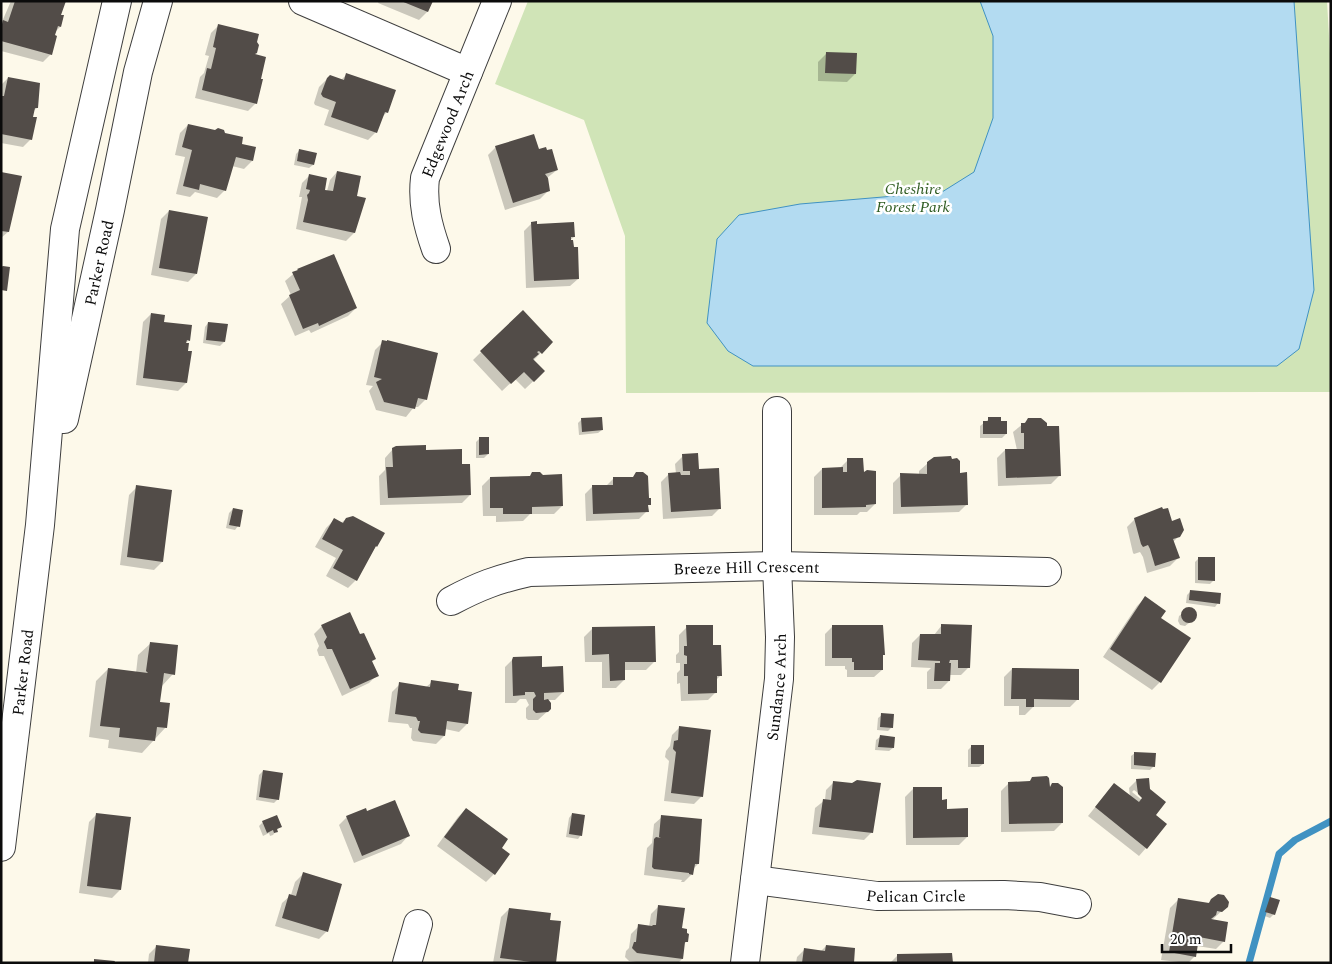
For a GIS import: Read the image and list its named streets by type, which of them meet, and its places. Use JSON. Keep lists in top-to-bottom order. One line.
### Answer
{"streets":{"street":["Edgewood Arch","Parker Road","Breeze Hill Crescent","Sundance Arch","Pelican Circle"]},"crossings":[["Breeze Hill Crescent","Sundance Arch"],["Sundance Arch","Pelican Circle"]],"parks":["Cheshire Forest Park"],"scale_bar":"20 m"}
